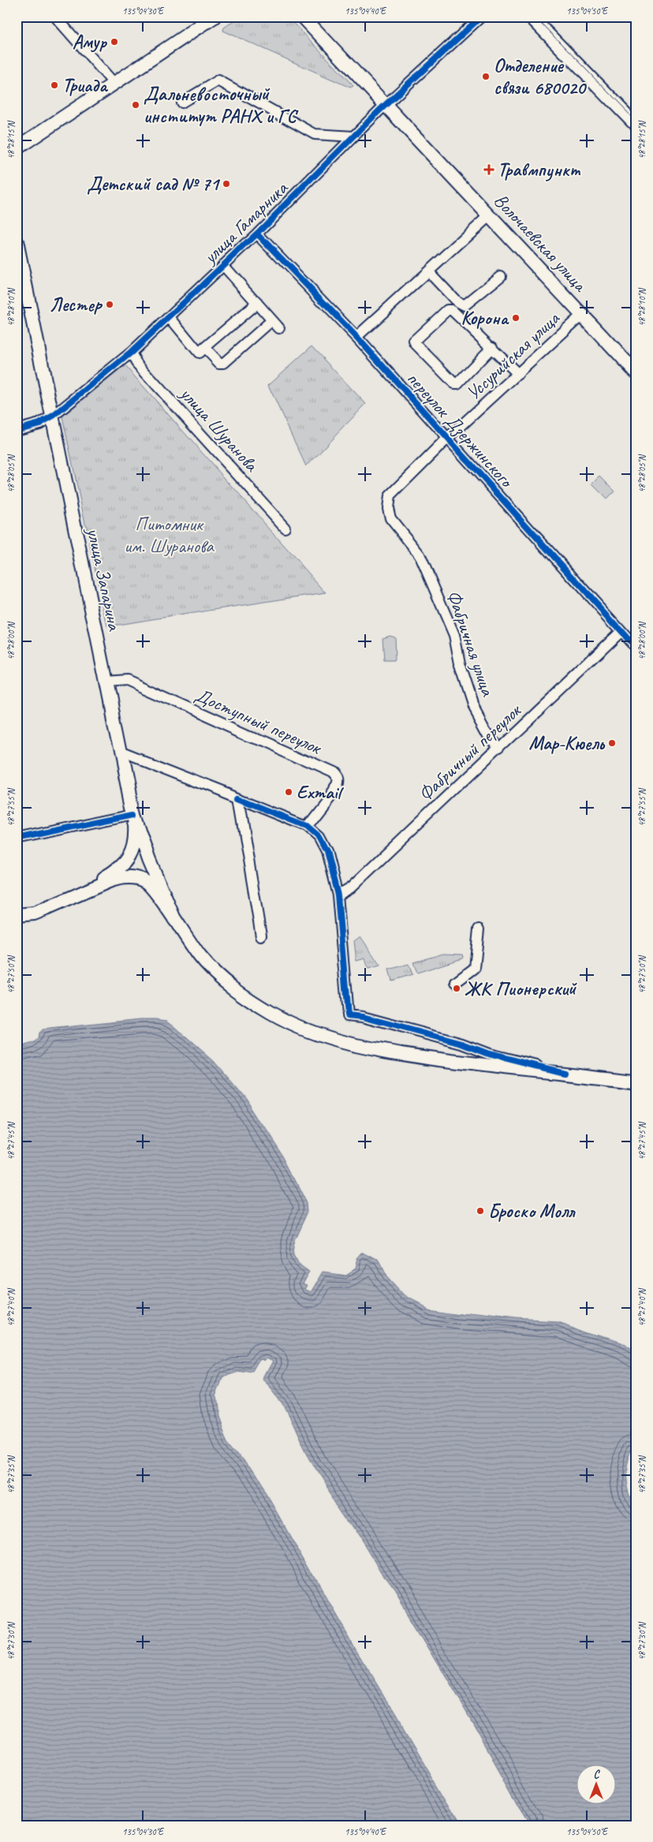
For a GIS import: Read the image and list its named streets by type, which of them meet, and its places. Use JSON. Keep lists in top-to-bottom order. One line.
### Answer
{"streets":{"main road":["Волочаевская улица","улица Запарина"],"street":["улица Гамарника","Уссурийская улица","улица Шуранова","переулок Дзержинского","Фабричная улица","Доступный переулок","Фабричный переулок"]},"crossings":[["улица Гамарника","Волочаевская улица"],["улица Гамарника","улица Шуранова"],["улица Гамарника","переулок Дзержинского"],["улица Гамарника","улица Запарина"],["Волочаевская улица","Уссурийская улица"],["Уссурийская улица","переулок Дзержинского"],["Уссурийская улица","Фабричная улица"],["переулок Дзержинского","Фабричная улица"],["переулок Дзержинского","Фабричный переулок"],["улица Запарина","Доступный переулок"],["Фабричная улица","Фабричный переулок"]],"parks":["Питомник им. Шуранова"],"places":{"other":["Амур","Отделение связи 680020","Триада","Дальневосточный институт РАНХ и ГС","Детский сад № 71","Лестер","Корона","Мар-Кюель","Exmail","ЖК Пионерский","Броско Молл"],"health":["Травмпункт"]},"north":"top","coordinates":["135°04'30\"E","135°04'40\"E","135°04'50\"E","48°28'15\"N","48°28'10\"N","48°28'05\"N","48°28'00\"N","48°27'55\"N","48°27'50\"N","48°27'45\"N","48°27'40\"N","48°27'35\"N","48°27'30\"N"]}
